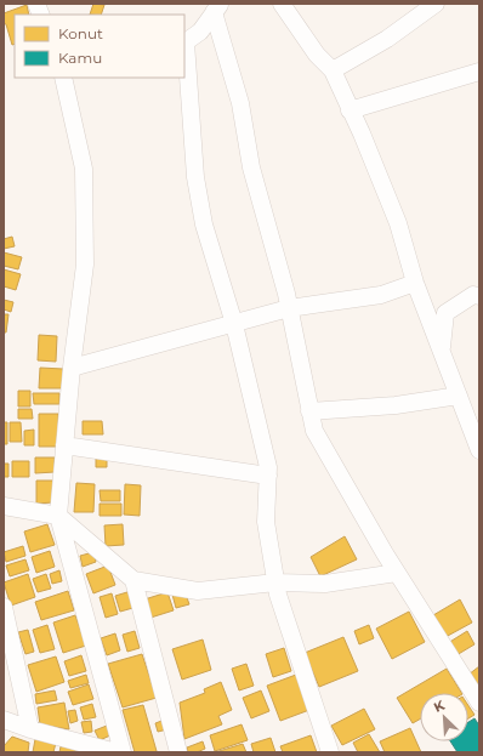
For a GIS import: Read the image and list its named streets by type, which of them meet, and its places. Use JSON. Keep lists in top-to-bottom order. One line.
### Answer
{"legend":["Konut","Kamu"],"north":"top left"}
